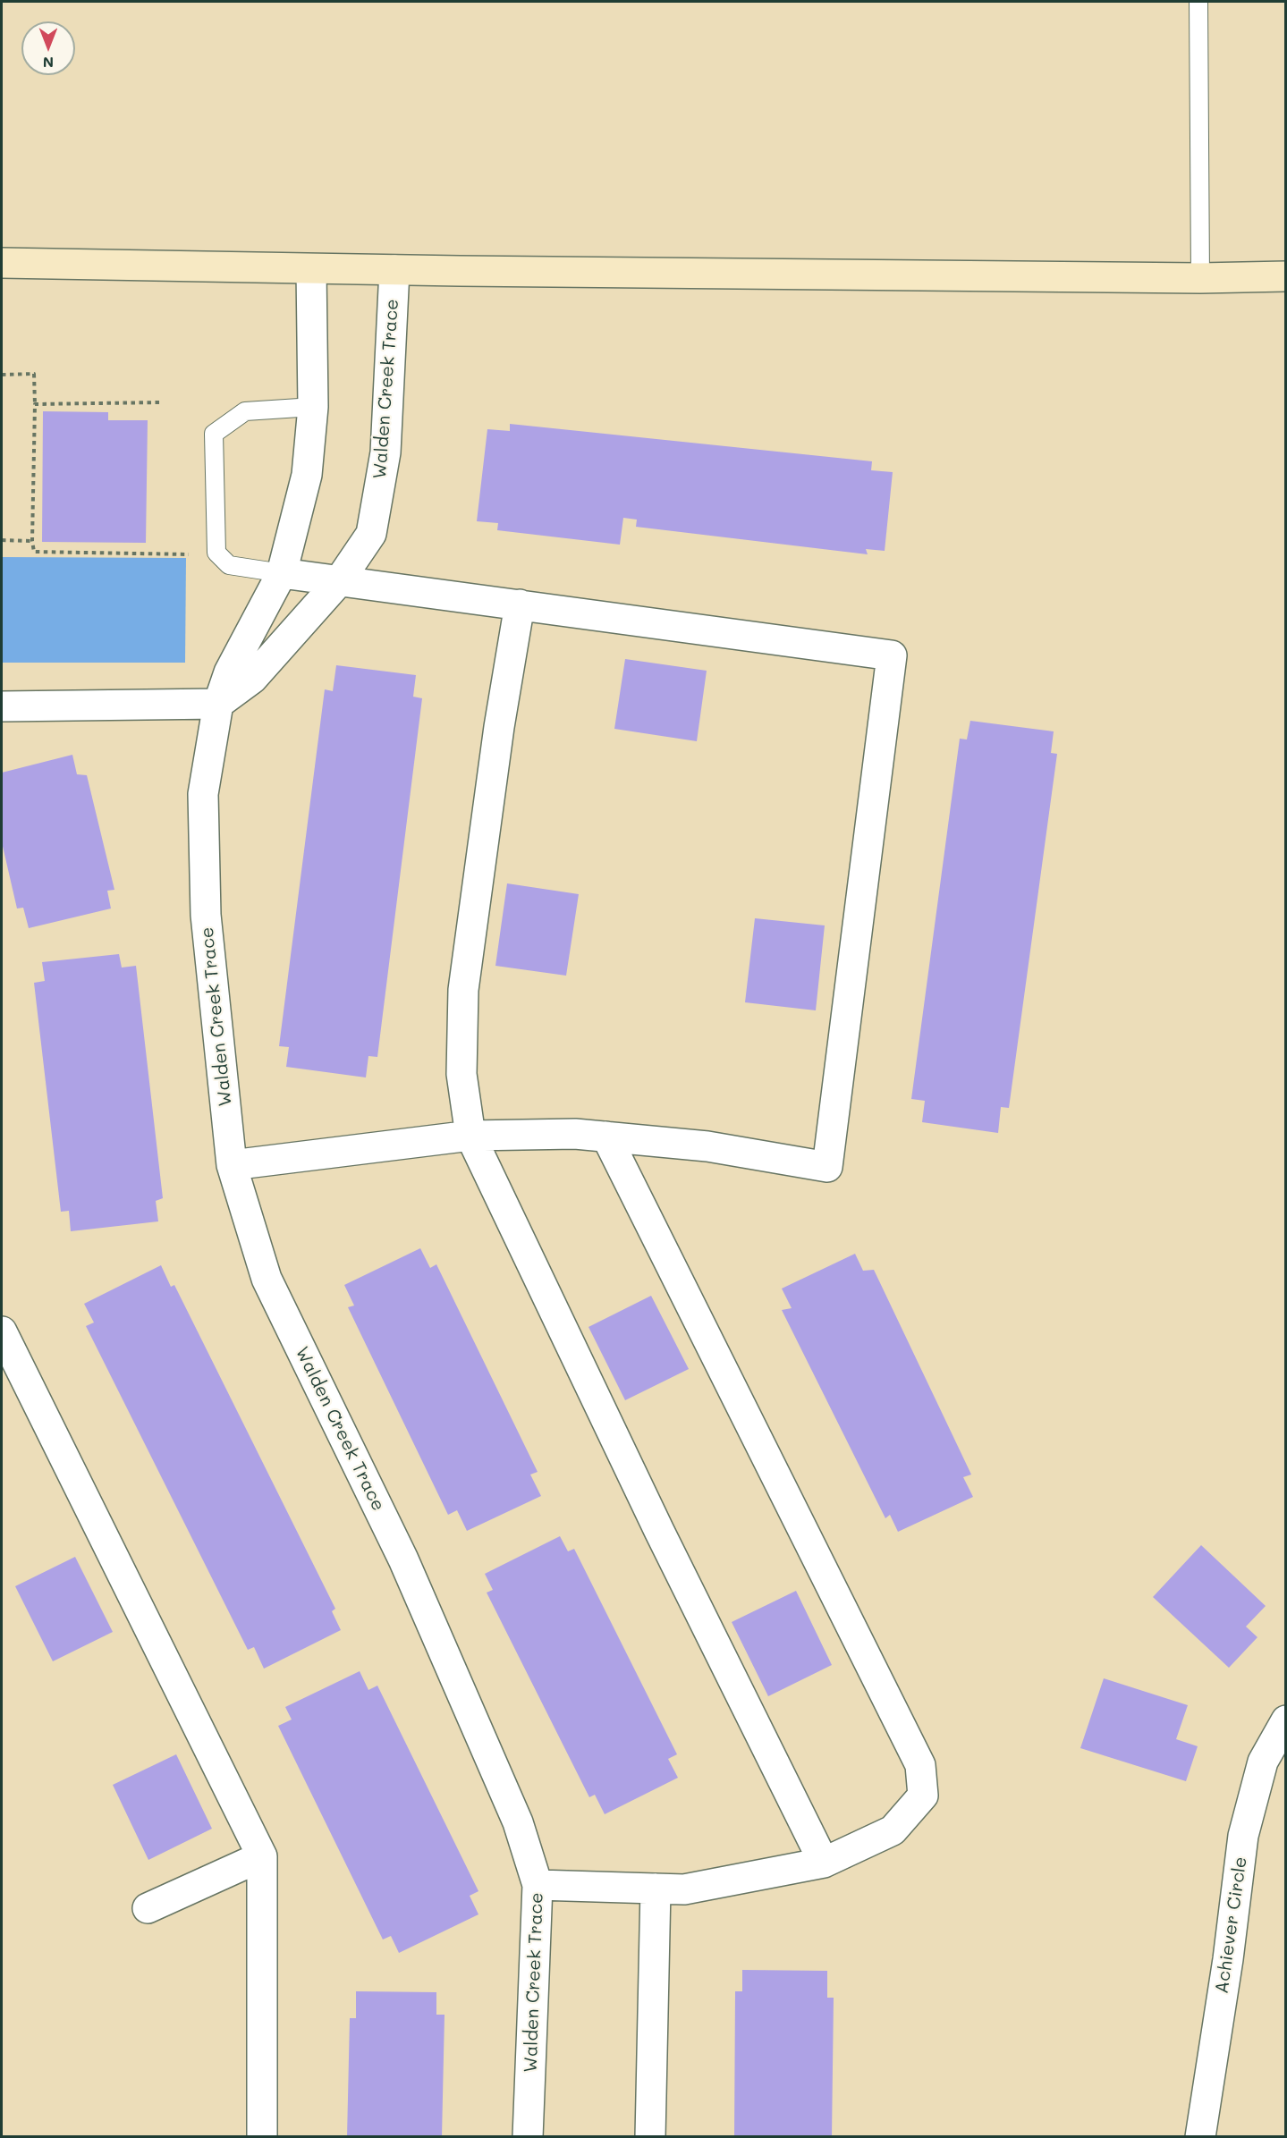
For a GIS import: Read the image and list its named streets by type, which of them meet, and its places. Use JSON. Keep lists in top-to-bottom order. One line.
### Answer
{"streets":{"street":["Walden Creek Trace","Achiever Circle"]},"north":"bottom"}
